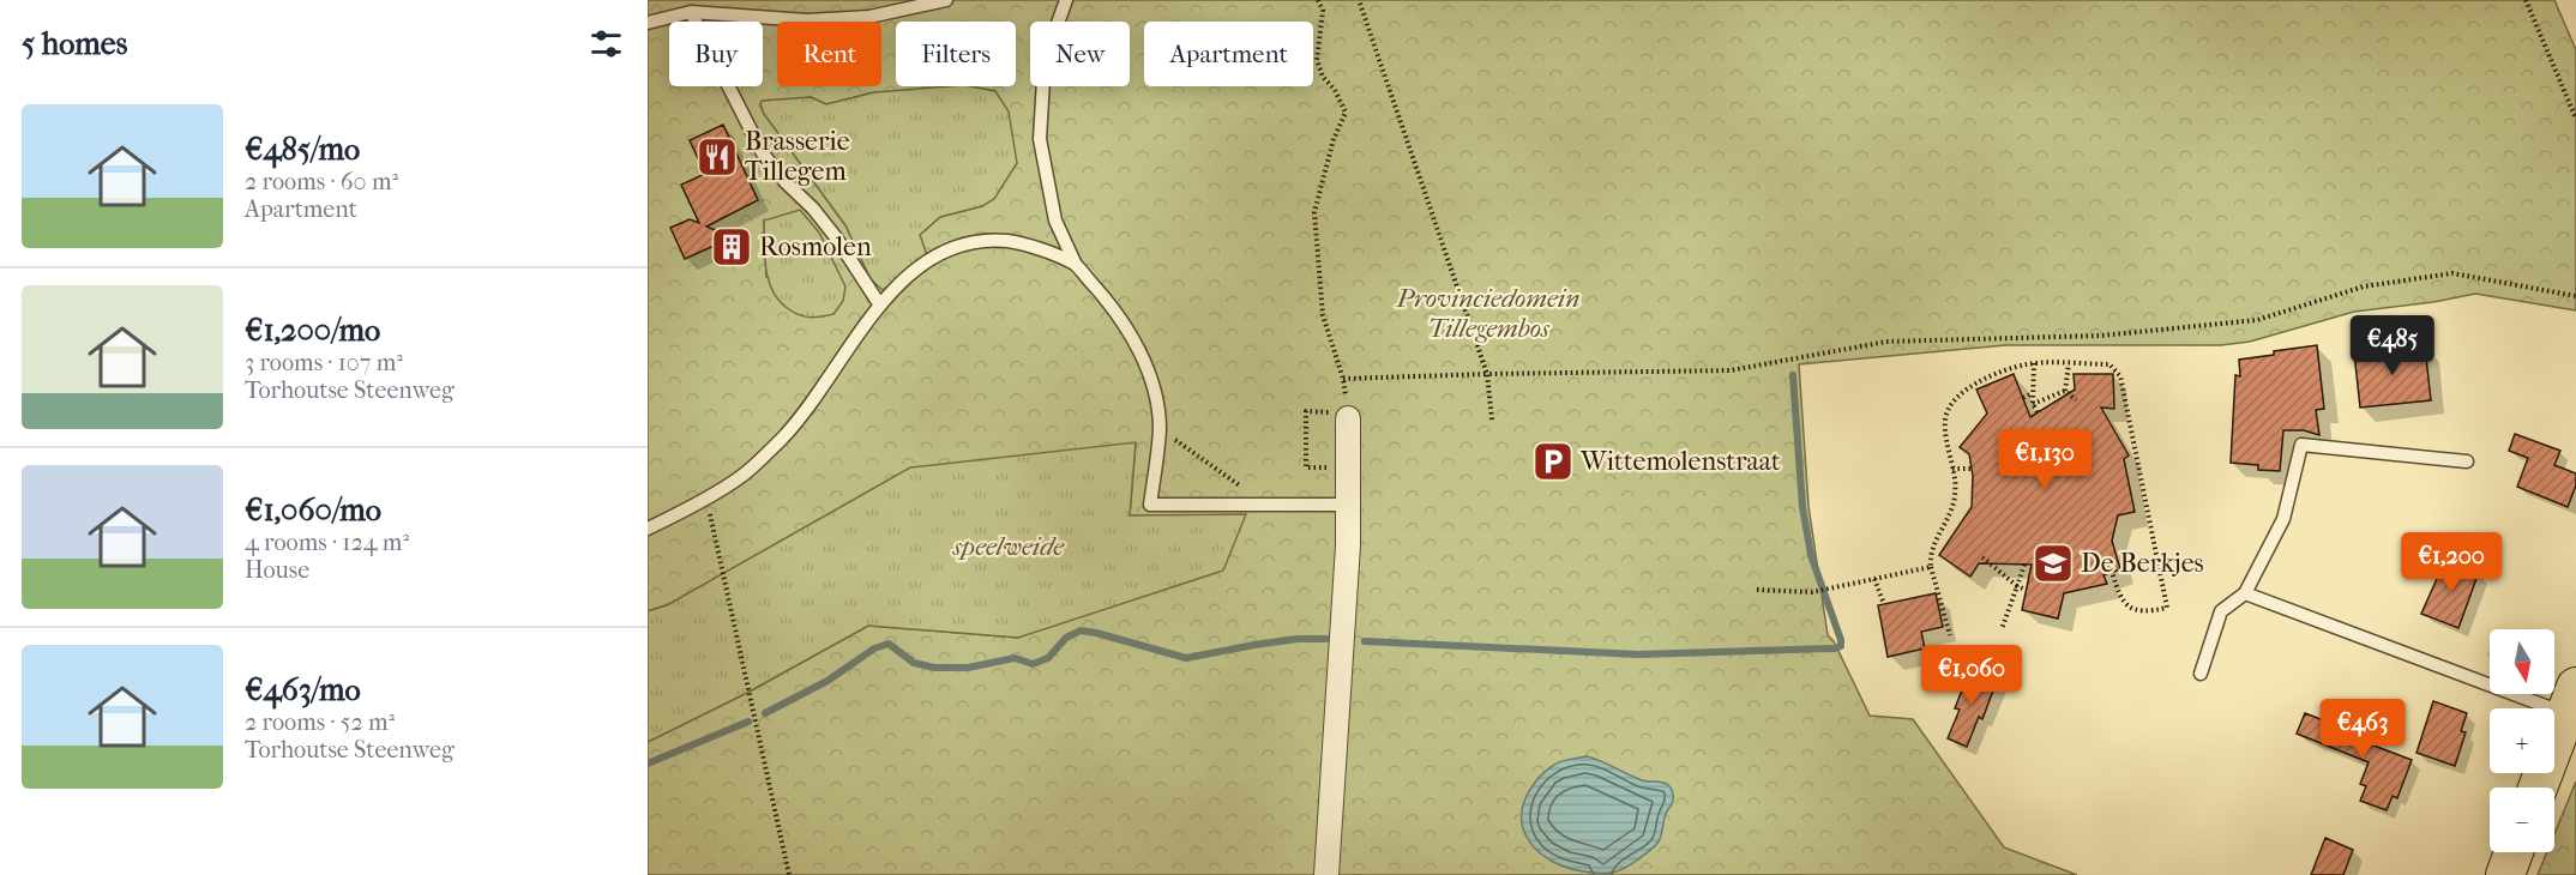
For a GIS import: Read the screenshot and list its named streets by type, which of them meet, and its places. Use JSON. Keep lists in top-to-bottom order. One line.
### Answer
{"parks":["Provinciedomein Tillegembos","speelweide"],"places":{"restaurant":["Brasserie Tillegem"],"building":["Rosmolen"],"parking":["Wittemolenstraat"],"school or university":["De Berkjes"]},"north":"bottom","page":{"heading":"5 homes","chip":["Buy","Rent","Filters","New","Apartment"],"list":[{"name":"€485/mo","note":"2 rooms · 60 m² · Apartment"},{"name":"€1,200/mo","note":"3 rooms · 107 m² · Torhoutse Steenweg"},{"name":"€1,060/mo","note":"4 rooms · 124 m² · House"},{"name":"€463/mo","note":"2 rooms · 52 m² · Torhoutse Steenweg"}],"price":["€485","€1,130","€1,200","€1,060","€463"],"map_buttons":["+","−"]}}
